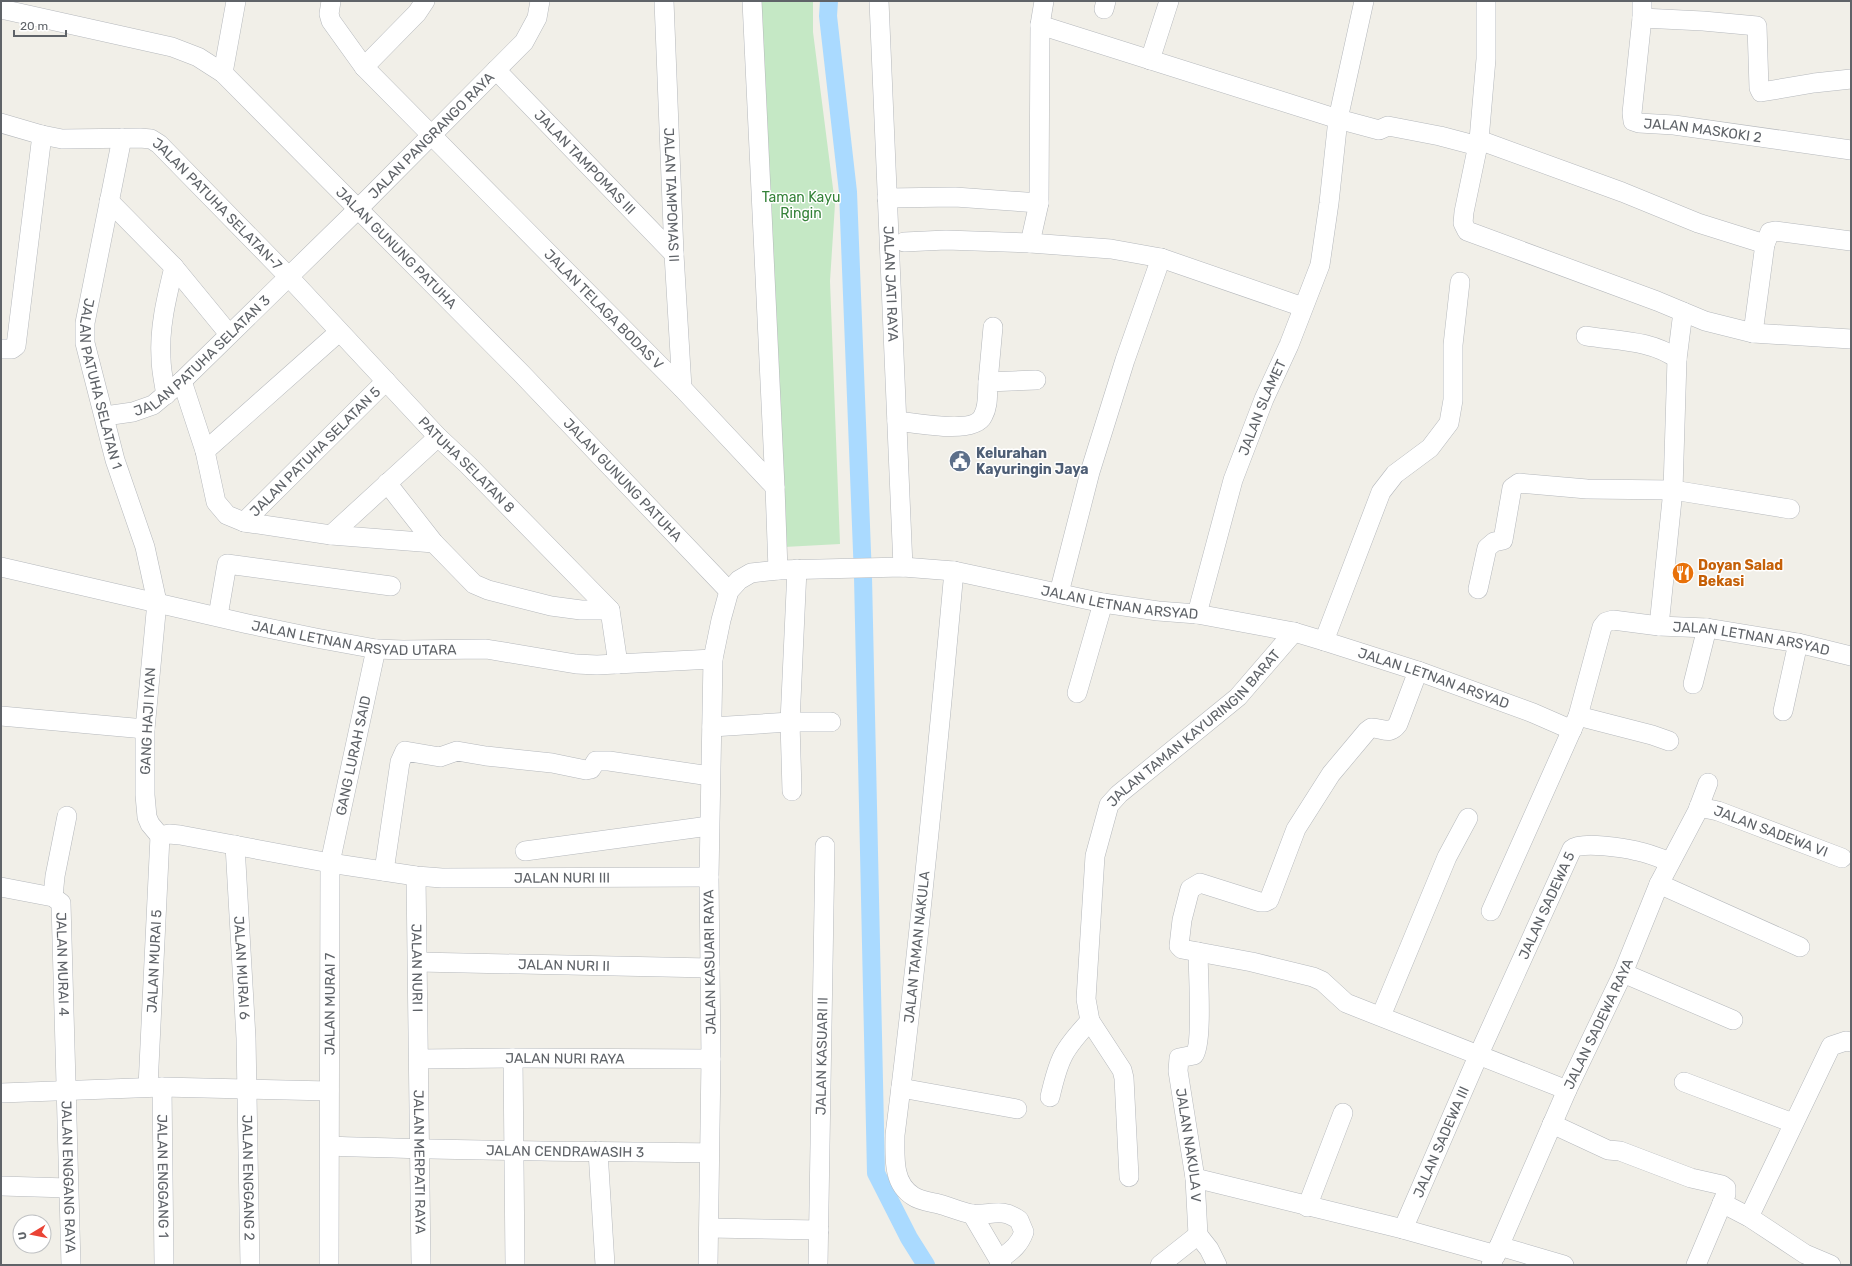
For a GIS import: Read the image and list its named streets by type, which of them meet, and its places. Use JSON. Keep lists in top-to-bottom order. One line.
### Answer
{"streets":{"street":["JALAN MASKOKI 2","JALAN PANGRANGO RAYA","JALAN TAMPOMAS III","JALAN TAMPOMAS II","JALAN PATUHA SELATAN-7","JALAN GUNUNG PATUHA","JALAN JATI RAYA","JALAN TELAGA BODAS V","JALAN PATUHA SELATAN 3","JALAN PATUHA SELATAN 1","JALAN SLAMET","JALAN PATUHA SELATAN 5","PATUHA SELATAN 8","JALAN LETNAN ARSYAD","JALAN LETNAN ARSYAD UTARA","GANG HAJI IYAN","JALAN TAMAN KAYURINGIN BARAT","GANG LURAH SAID","JALAN SADEWA VI","JALAN NURI III","JALAN SADEWA 5","JALAN TAMAN NAKULA","JALAN MURAI 5","JALAN KASUARI RAYA","JALAN MURAI 4","JALAN NURI II","JALAN MURAI 6","JALAN NURI I","JALAN MURAI 7","JALAN SADEWA RAYA","JALAN KASUARI II","JALAN NURI RAYA","JALAN SADEWA III","JALAN NAKULA V","JALAN CENDRAWASIH 3","JALAN MERPATI RAYA","JALAN ENGGANG 1","JALAN ENGGANG RAYA","JALAN ENGGANG 2"]},"crossings":[["JALAN PANGRANGO RAYA","JALAN TAMPOMAS III"],["JALAN PANGRANGO RAYA","JALAN PATUHA SELATAN-7"],["JALAN PANGRANGO RAYA","JALAN GUNUNG PATUHA"],["JALAN PANGRANGO RAYA","JALAN TELAGA BODAS V"],["JALAN PANGRANGO RAYA","JALAN PATUHA SELATAN 3"],["JALAN PANGRANGO RAYA","PATUHA SELATAN 8"],["JALAN TAMPOMAS III","JALAN TAMPOMAS II"],["JALAN TAMPOMAS II","JALAN TELAGA BODAS V"],["JALAN PATUHA SELATAN-7","JALAN PATUHA SELATAN 3"],["JALAN PATUHA SELATAN-7","JALAN PATUHA SELATAN 1"],["JALAN PATUHA SELATAN-7","PATUHA SELATAN 8"],["JALAN GUNUNG PATUHA","JALAN LETNAN ARSYAD"],["JALAN JATI RAYA","JALAN LETNAN ARSYAD"],["JALAN PATUHA SELATAN 3","JALAN PATUHA SELATAN 1"],["JALAN PATUHA SELATAN 3","PATUHA SELATAN 8"],["JALAN PATUHA SELATAN 1","JALAN LETNAN ARSYAD UTARA"],["JALAN PATUHA SELATAN 1","GANG HAJI IYAN"],["JALAN SLAMET","JALAN LETNAN ARSYAD"],["JALAN PATUHA SELATAN 5","PATUHA SELATAN 8"],["JALAN LETNAN ARSYAD","JALAN TAMAN KAYURINGIN BARAT"],["JALAN LETNAN ARSYAD","JALAN TAMAN NAKULA"],["JALAN LETNAN ARSYAD UTARA","GANG HAJI IYAN"],["JALAN LETNAN ARSYAD UTARA","GANG LURAH SAID"],["JALAN LETNAN ARSYAD UTARA","JALAN KASUARI RAYA"],["GANG HAJI IYAN","JALAN NURI III"],["GANG HAJI IYAN","JALAN MURAI 5"],["GANG LURAH SAID","JALAN NURI III"],["GANG LURAH SAID","JALAN MURAI 7"],["JALAN SADEWA VI","JALAN SADEWA RAYA"],["JALAN NURI III","JALAN MURAI 5"],["JALAN NURI III","JALAN KASUARI RAYA"],["JALAN NURI III","JALAN MURAI 6"],["JALAN NURI III","JALAN NURI I"],["JALAN NURI III","JALAN MURAI 7"],["JALAN SADEWA 5","JALAN SADEWA RAYA"],["JALAN SADEWA 5","JALAN SADEWA III"],["JALAN MURAI 5","JALAN ENGGANG 1"],["JALAN KASUARI RAYA","JALAN NURI II"],["JALAN KASUARI RAYA","JALAN NURI RAYA"],["JALAN KASUARI RAYA","JALAN CENDRAWASIH 3"],["JALAN MURAI 4","JALAN ENGGANG RAYA"],["JALAN NURI II","JALAN NURI I"],["JALAN MURAI 6","JALAN ENGGANG 2"],["JALAN NURI I","JALAN NURI RAYA"],["JALAN NURI I","JALAN MERPATI RAYA"],["JALAN MURAI 7","JALAN CENDRAWASIH 3"],["JALAN NURI RAYA","JALAN MERPATI RAYA"],["JALAN CENDRAWASIH 3","JALAN MERPATI RAYA"]],"parks":["Taman Kayu Ringin"],"places":{"public building":["Kelurahan Kayuringin Jaya"],"restaurant":["Doyan Salad Bekasi"]},"scale_bar":"20 m","north":"left"}
